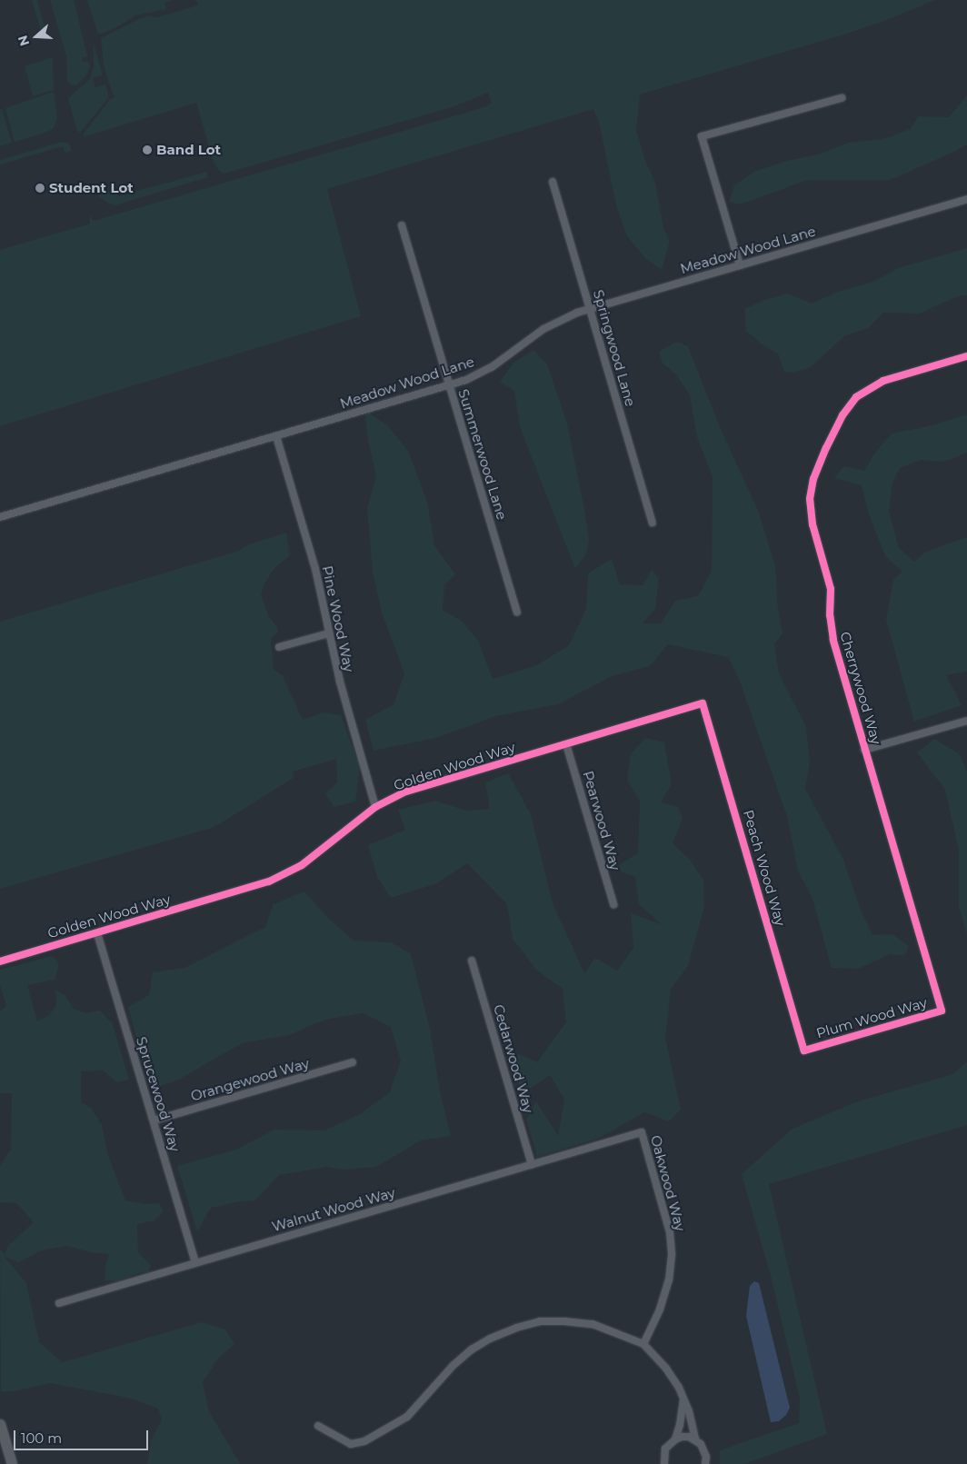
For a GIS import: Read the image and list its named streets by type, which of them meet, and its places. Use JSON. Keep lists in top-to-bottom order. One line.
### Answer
{"streets":{"street":["Meadow Wood Lane","Springwood Lane","Summerwood Lane","Pine Wood Way","Cherrywood Way","Golden Wood Way","Pearwood Way","Peach Wood Way","Plum Wood Way","Cedarwood Way","Orangewood Way","Sprucewood Way","Oakwood Way","Walnut Wood Way"]},"crossings":[["Meadow Wood Lane","Springwood Lane"],["Meadow Wood Lane","Summerwood Lane"],["Meadow Wood Lane","Pine Wood Way"],["Pine Wood Way","Golden Wood Way"],["Cherrywood Way","Plum Wood Way"],["Golden Wood Way","Pearwood Way"],["Golden Wood Way","Peach Wood Way"],["Golden Wood Way","Sprucewood Way"],["Peach Wood Way","Plum Wood Way"],["Cedarwood Way","Walnut Wood Way"],["Orangewood Way","Sprucewood Way"],["Sprucewood Way","Walnut Wood Way"],["Oakwood Way","Walnut Wood Way"]],"places":["Band Lot","Student Lot"],"scale_bar":"100 m","north":"left"}
